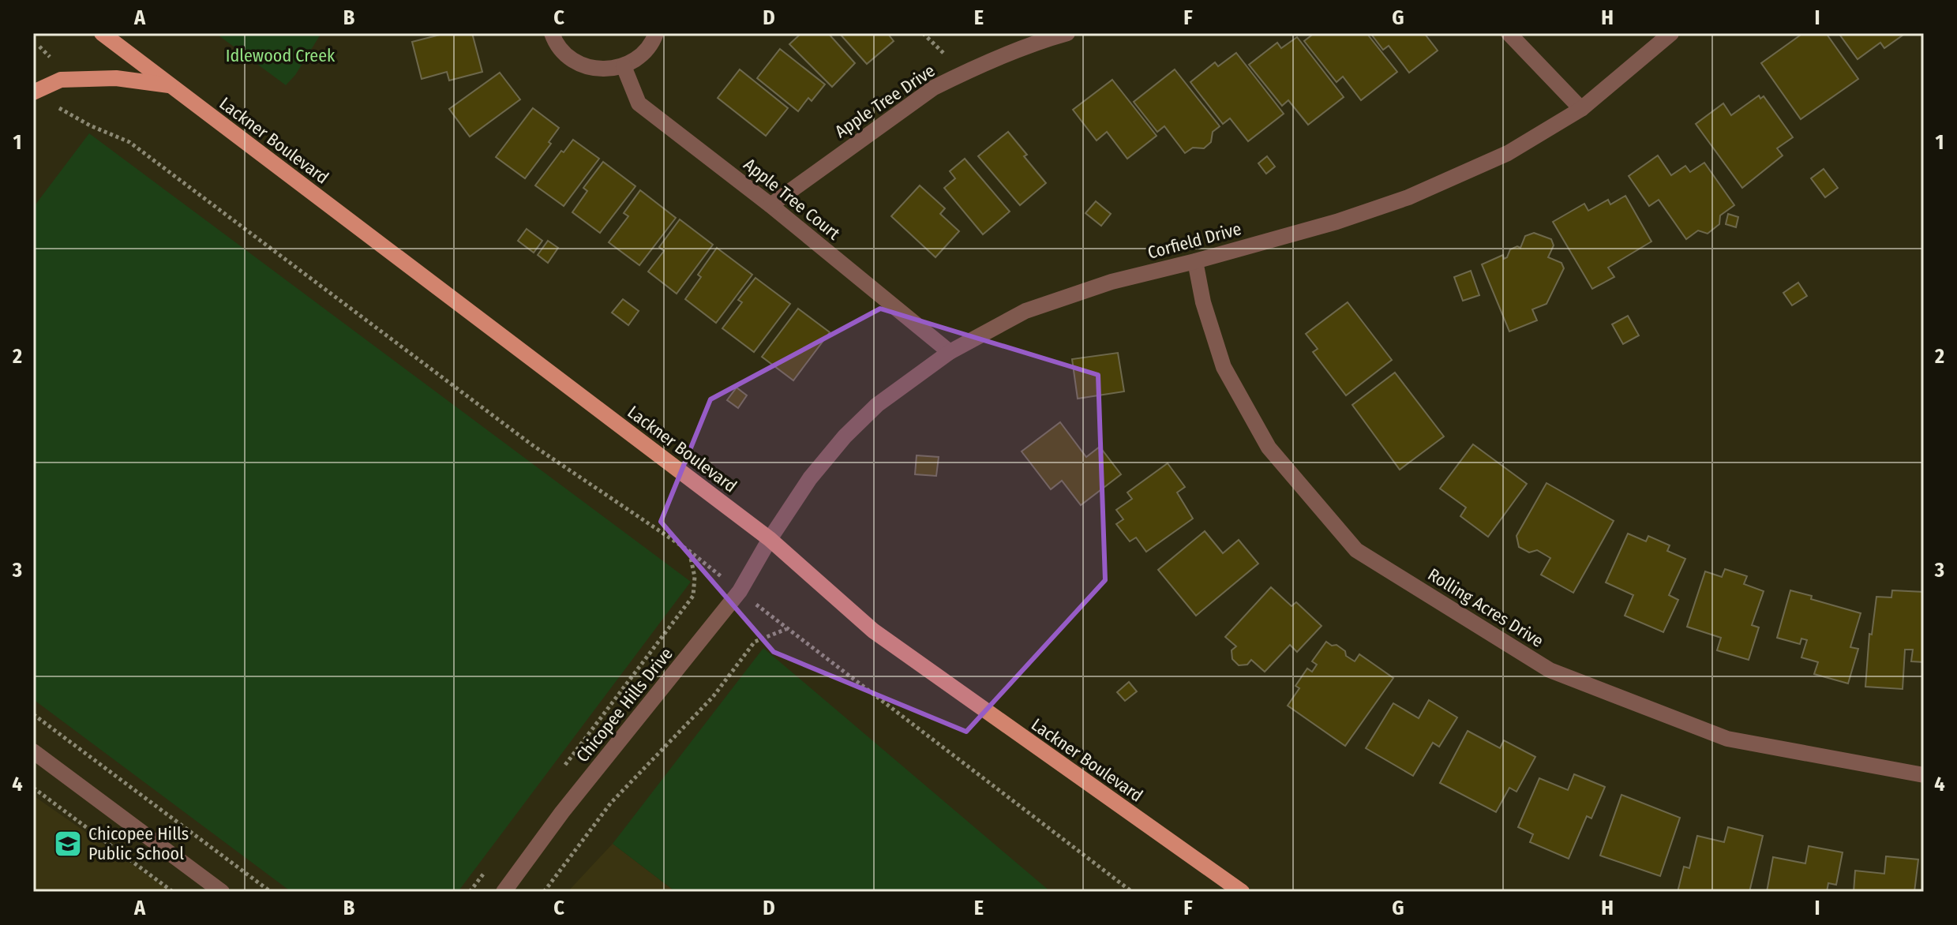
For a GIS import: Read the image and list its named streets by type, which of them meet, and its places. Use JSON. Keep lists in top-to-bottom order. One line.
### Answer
{"streets":{"main road":["Lackner Boulevard"],"street":["Apple Tree Drive","Apple Tree Court","Corfield Drive","Rolling Acres Drive","Chicopee Hills Drive"]},"crossings":[["Apple Tree Drive","Apple Tree Court"],["Lackner Boulevard","Corfield Drive"],["Lackner Boulevard","Chicopee Hills Drive"],["Apple Tree Court","Corfield Drive"],["Corfield Drive","Rolling Acres Drive"],["Corfield Drive","Chicopee Hills Drive"]],"parks":["Idlewood Creek"],"places":{"school or university":["Chicopee Hills Public School"]},"grid":{"columns":["A","B","C","D","E","F","G","H","I"],"rows":["1","2","3","4"]}}
